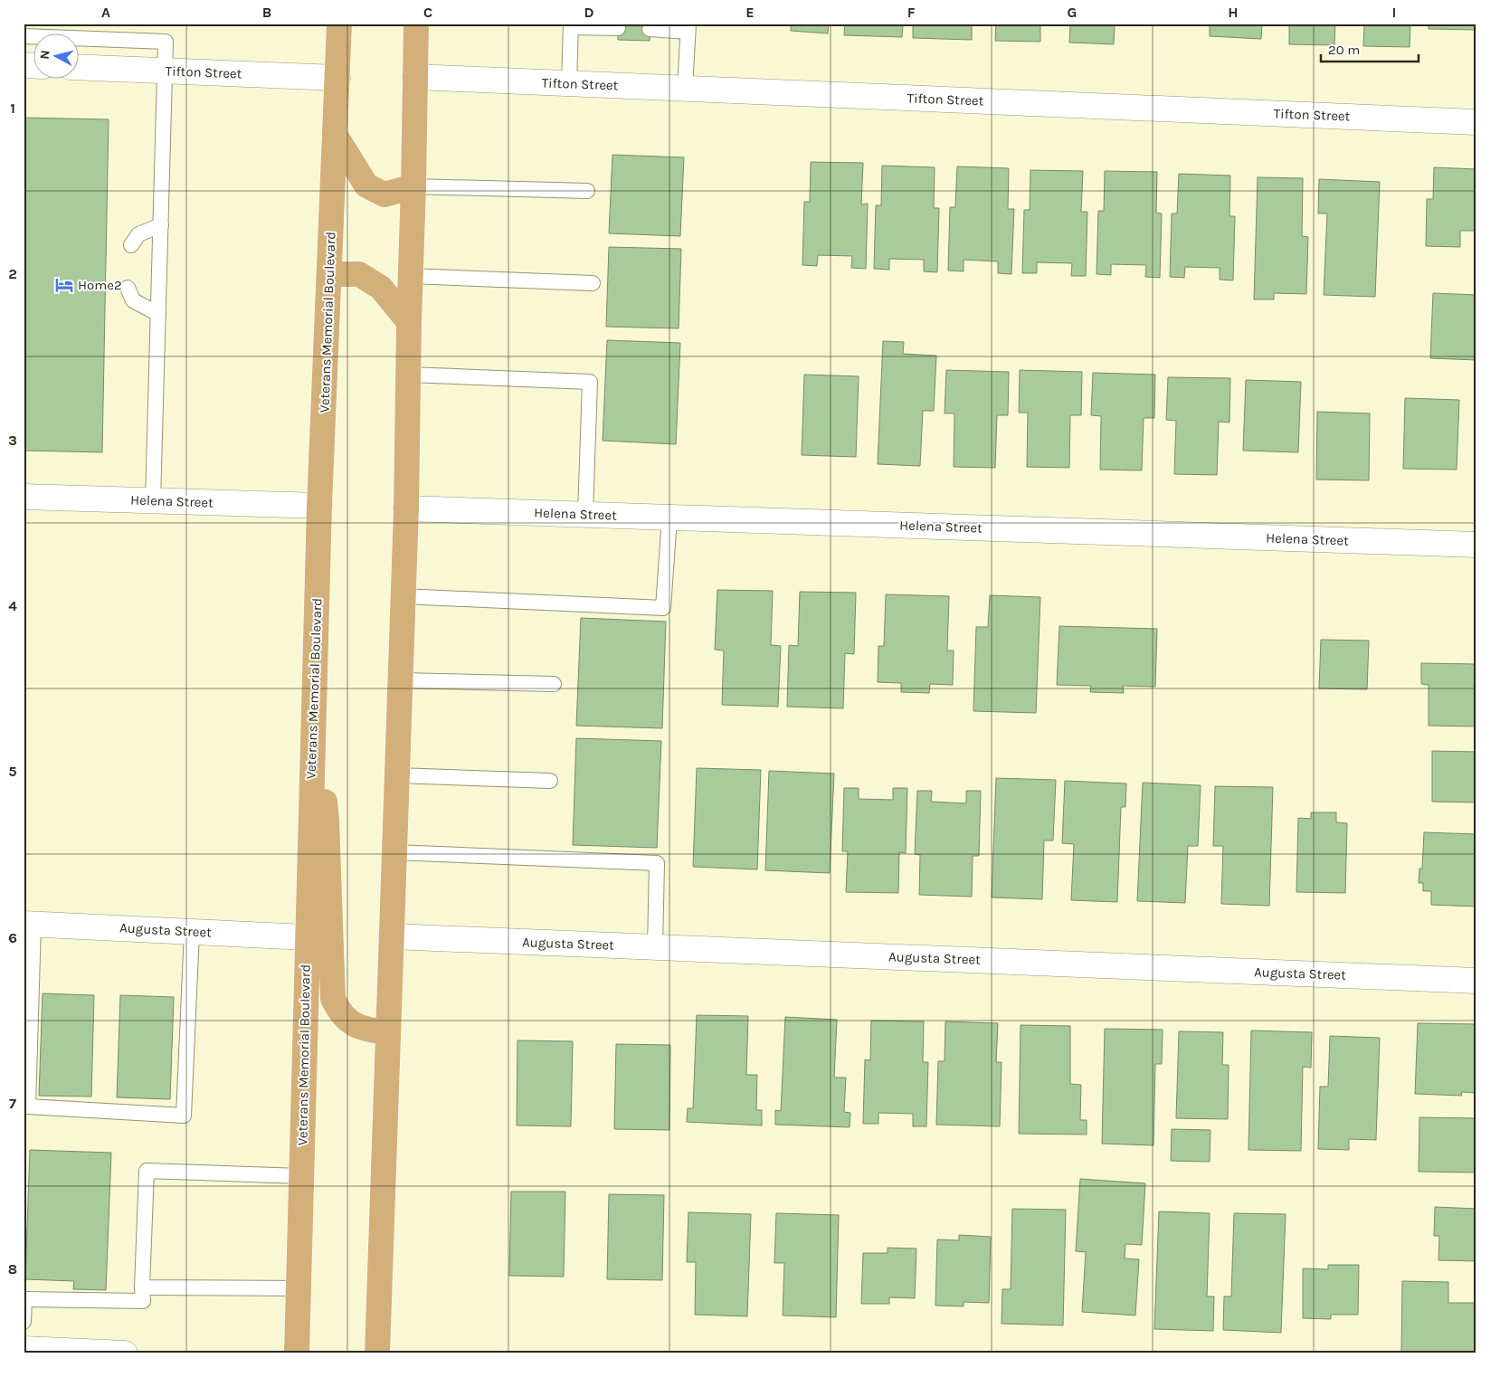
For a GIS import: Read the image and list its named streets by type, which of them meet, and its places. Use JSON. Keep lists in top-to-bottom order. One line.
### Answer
{"streets":{"main road":["Veterans Memorial Boulevard"],"street":["Tifton Street","Helena Street","Augusta Street"]},"crossings":[["Tifton Street","Veterans Memorial Boulevard"],["Veterans Memorial Boulevard","Helena Street"],["Veterans Memorial Boulevard","Augusta Street"]],"places":{"hotel":["Home2"]},"scale_bar":"20 m","north":"left","grid":{"columns":["A","B","C","D","E","F","G","H","I"],"rows":["1","2","3","4","5","6","7","8"]}}
